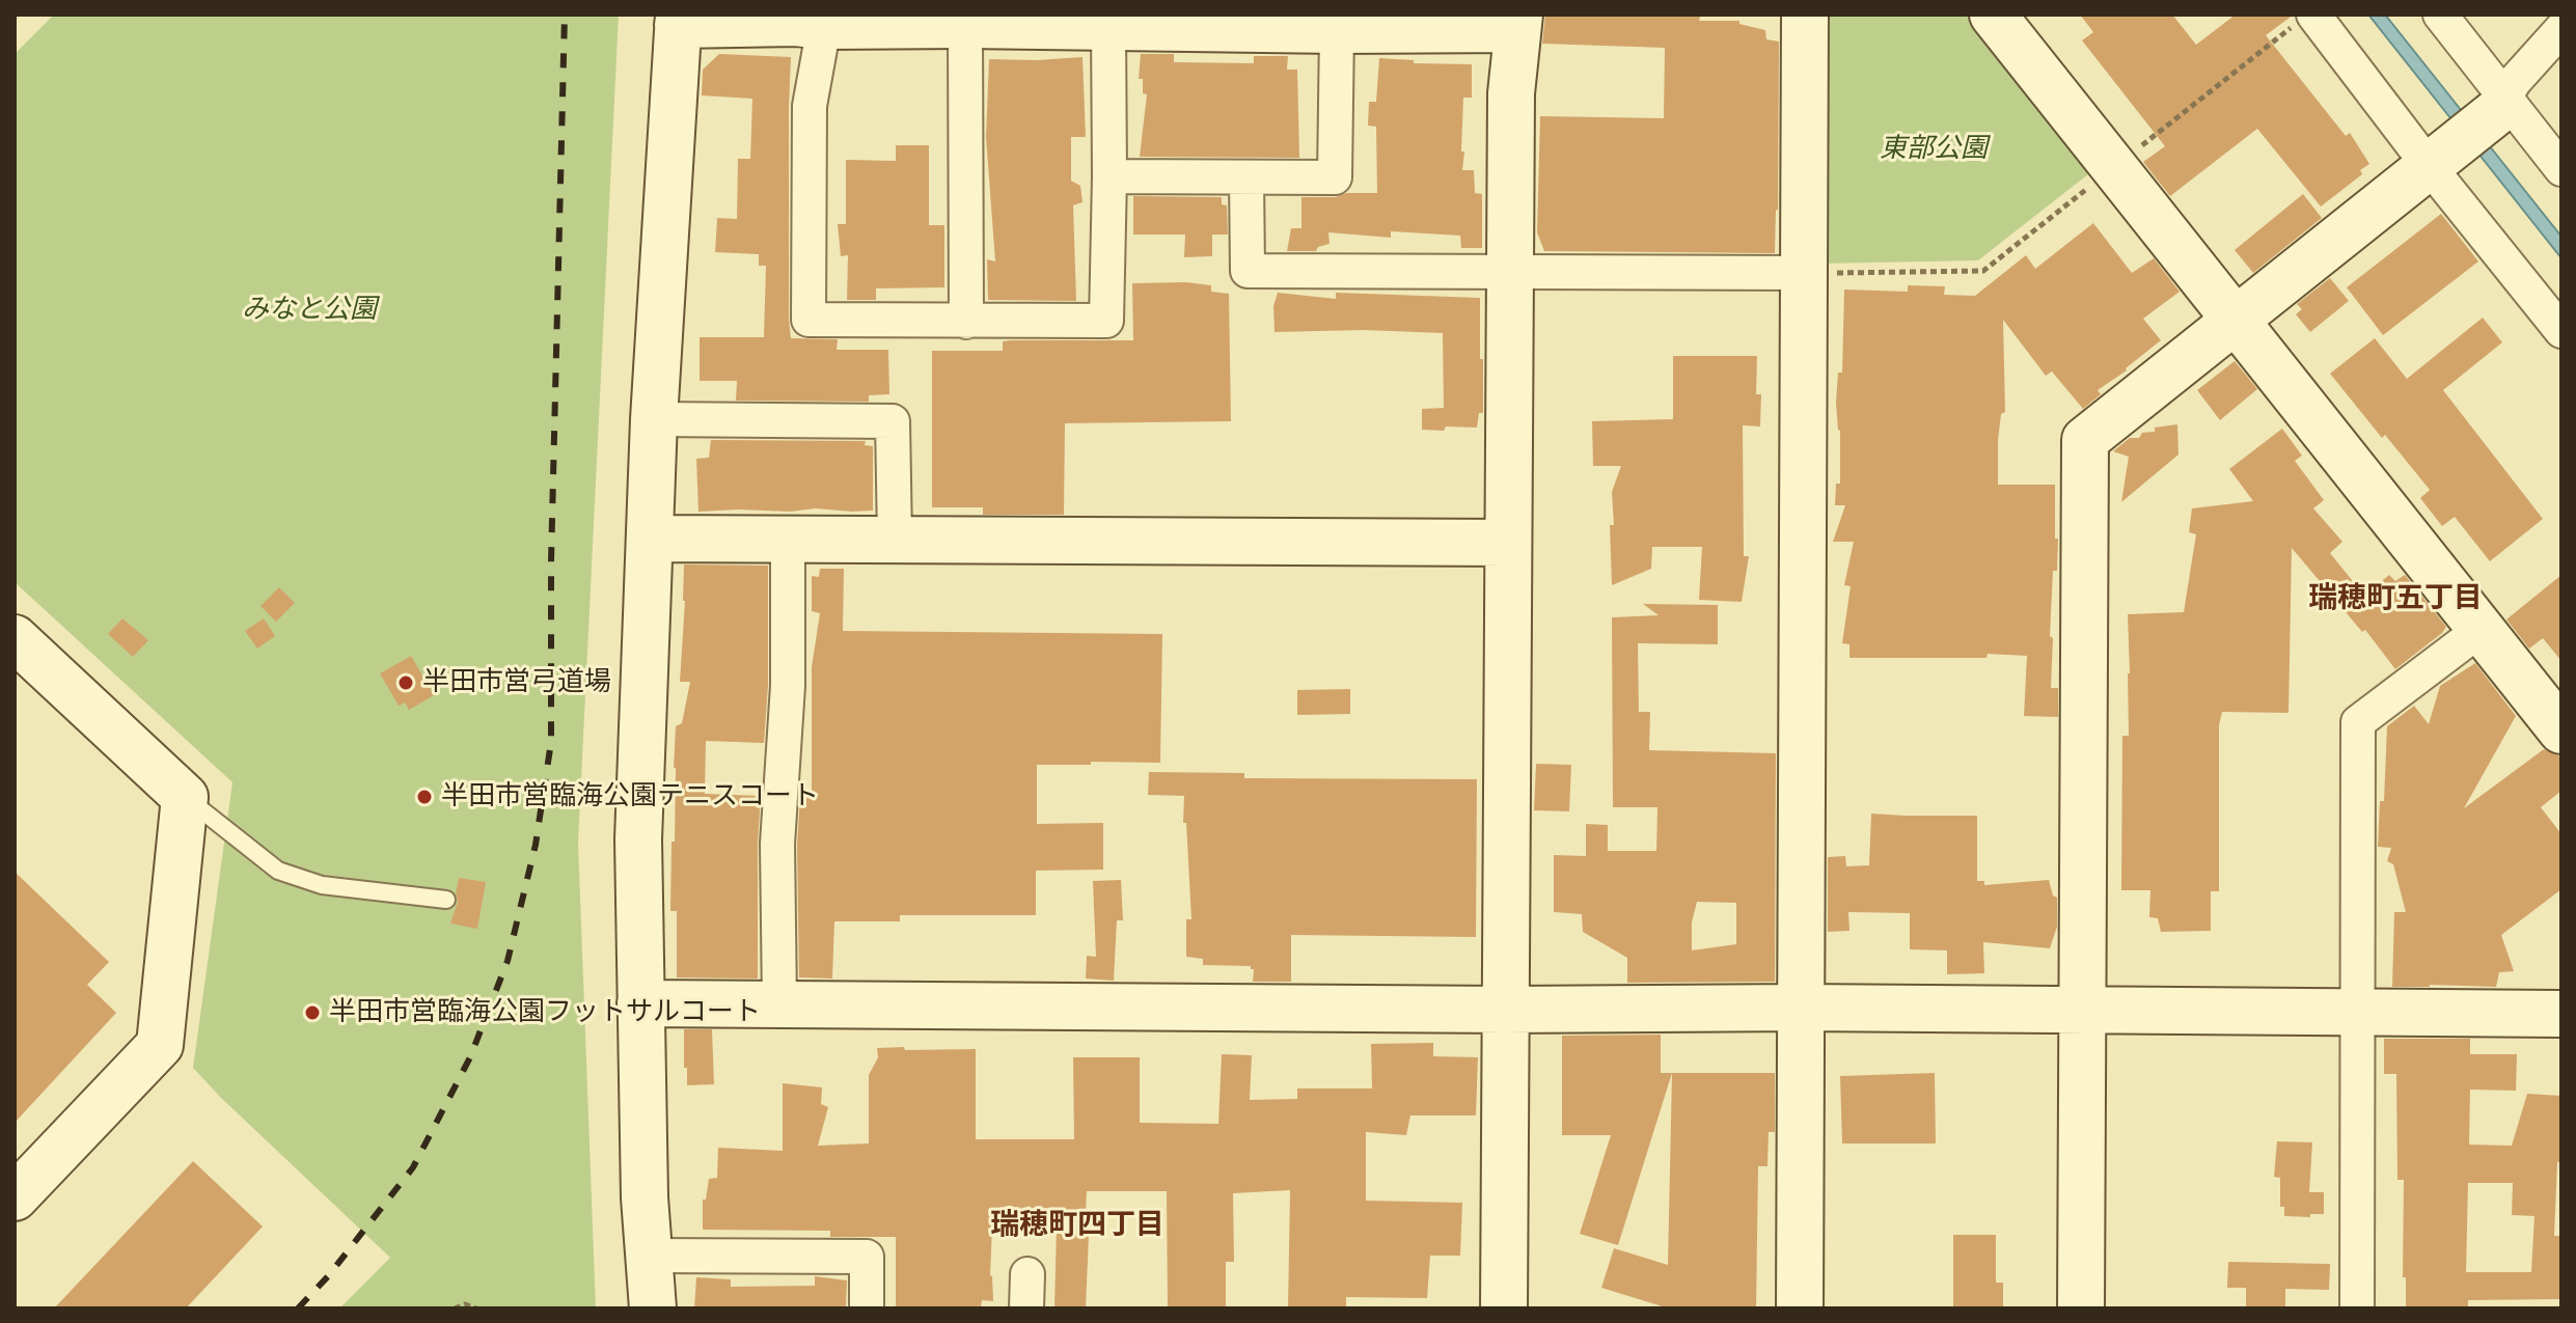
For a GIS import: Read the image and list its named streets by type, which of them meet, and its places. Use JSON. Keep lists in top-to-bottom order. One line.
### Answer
{"districts":["瑞穂町五丁目","瑞穂町四丁目"],"parks":["東部公園","みなと公園"],"places":["半田市営弓道場","半田市営臨海公園テニスコート","半田市営臨海公園フットサルコート"]}
